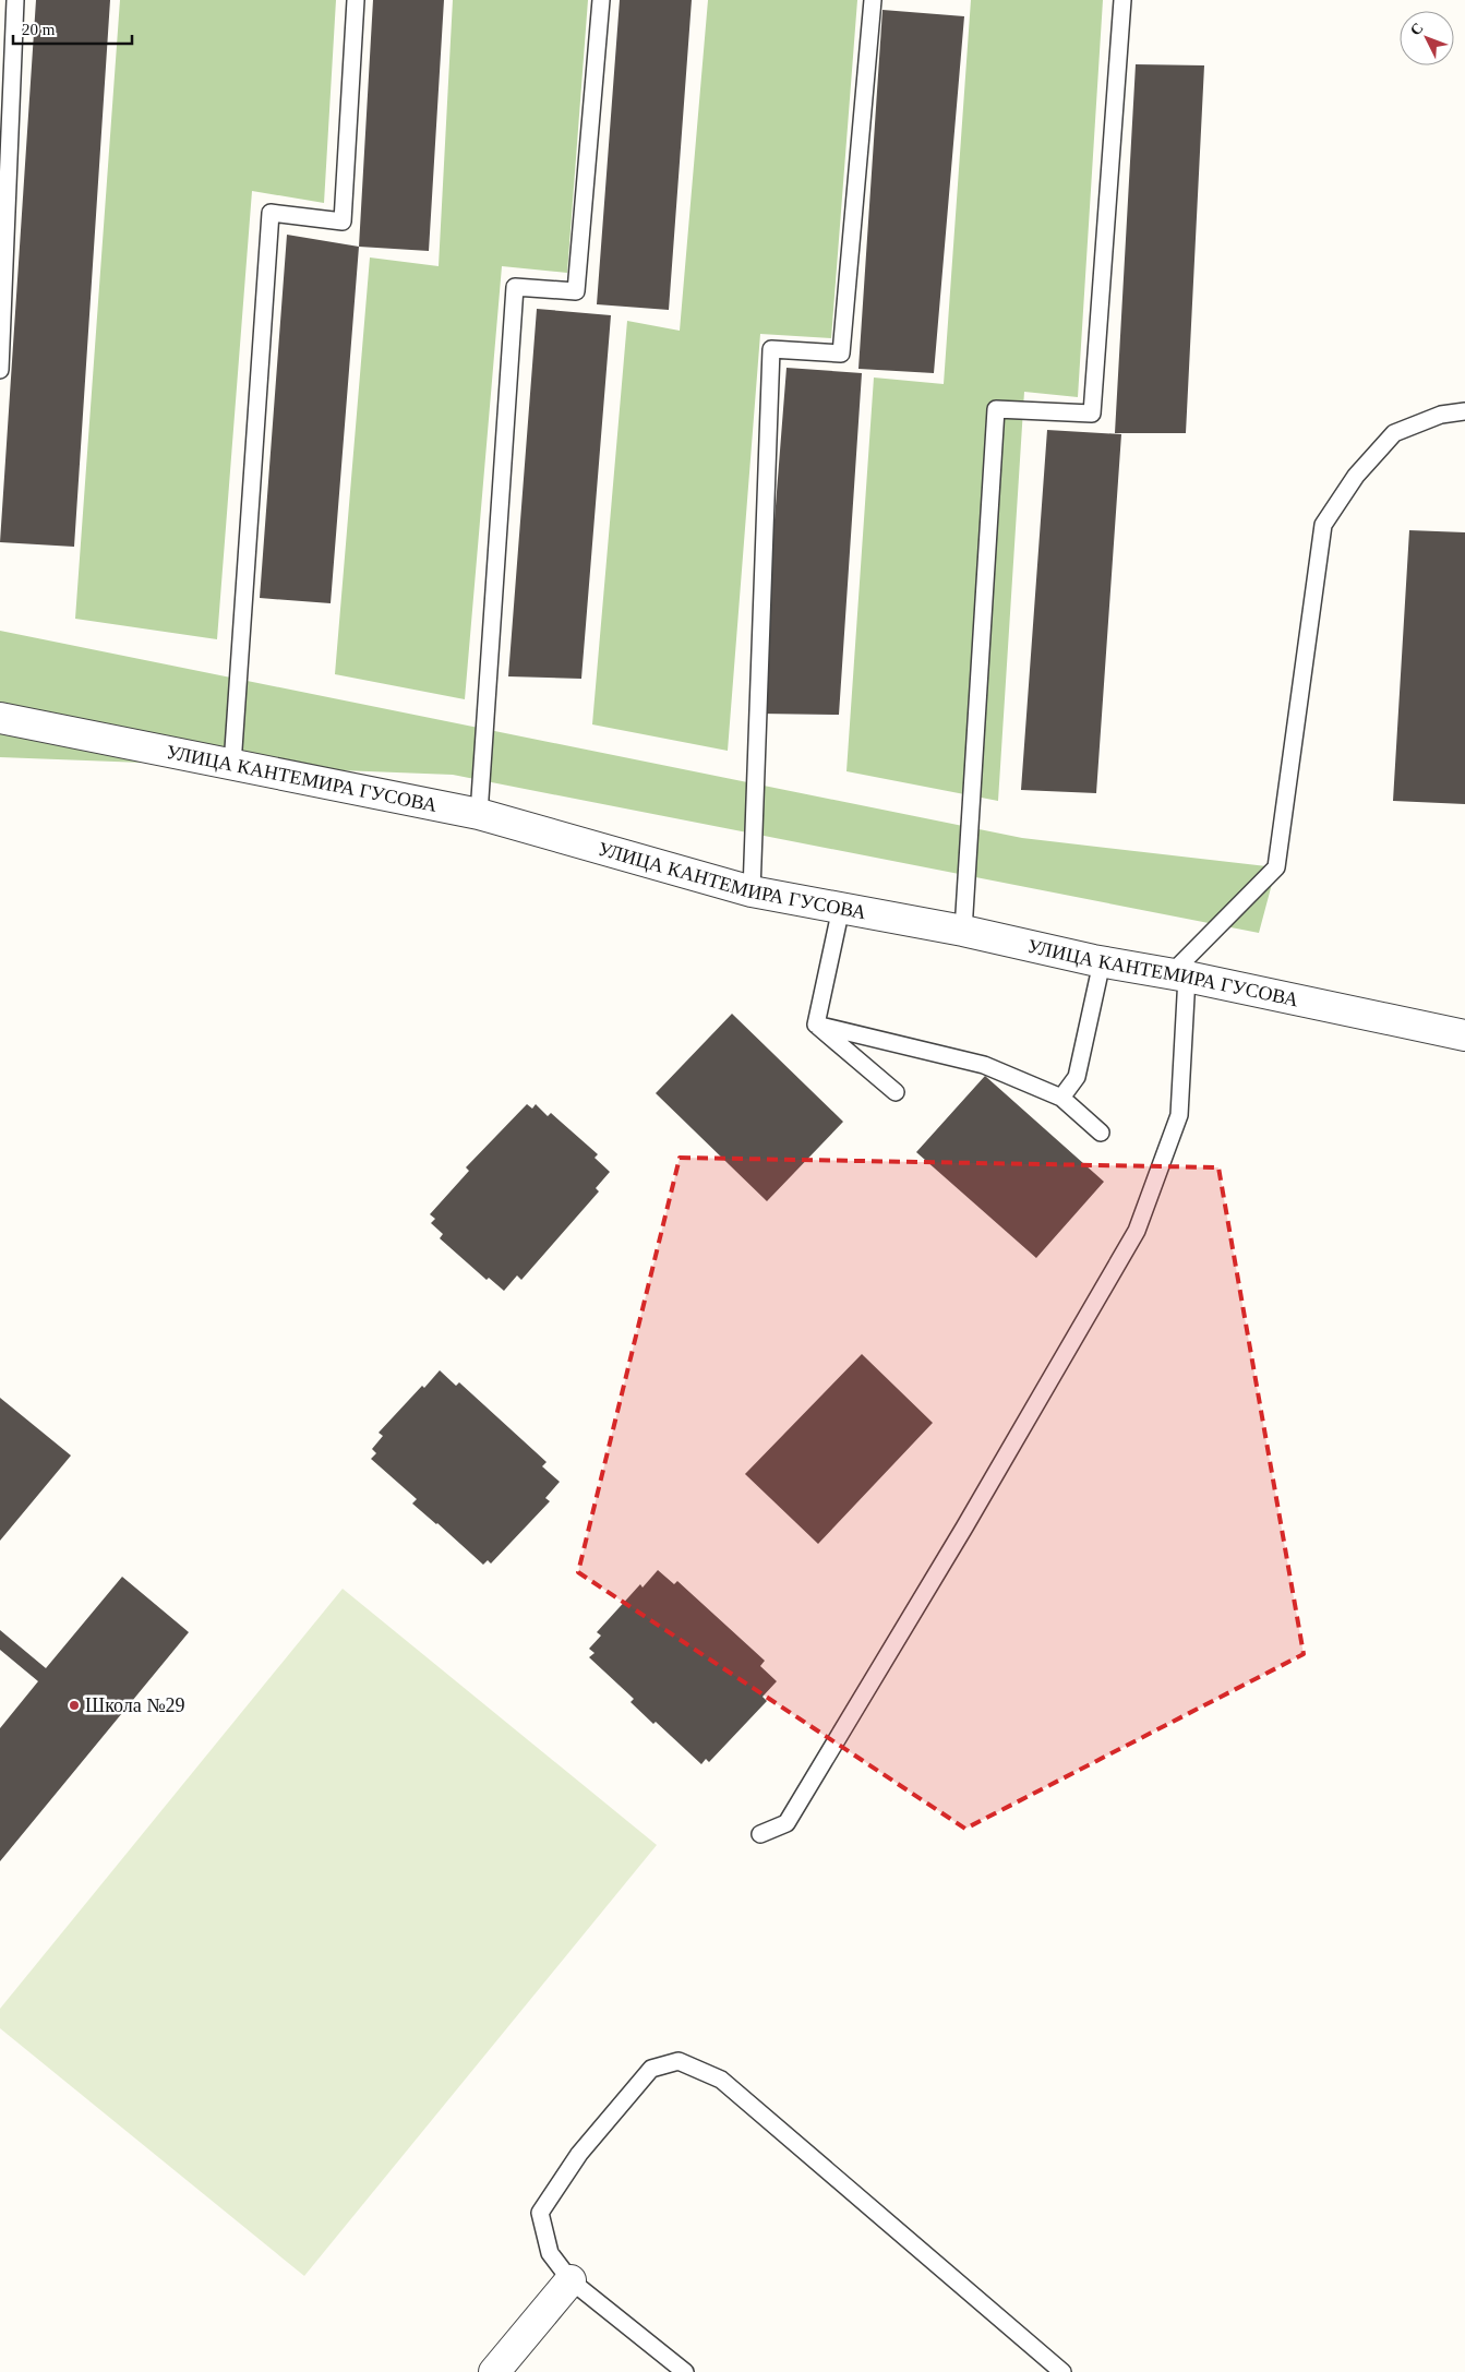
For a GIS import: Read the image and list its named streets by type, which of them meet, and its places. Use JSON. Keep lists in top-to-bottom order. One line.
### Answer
{"streets":{"street":["УЛИЦА КАНТЕМИРА ГУСОВА"]},"places":["Школа №29"],"scale_bar":"20 m","north":"top left"}
